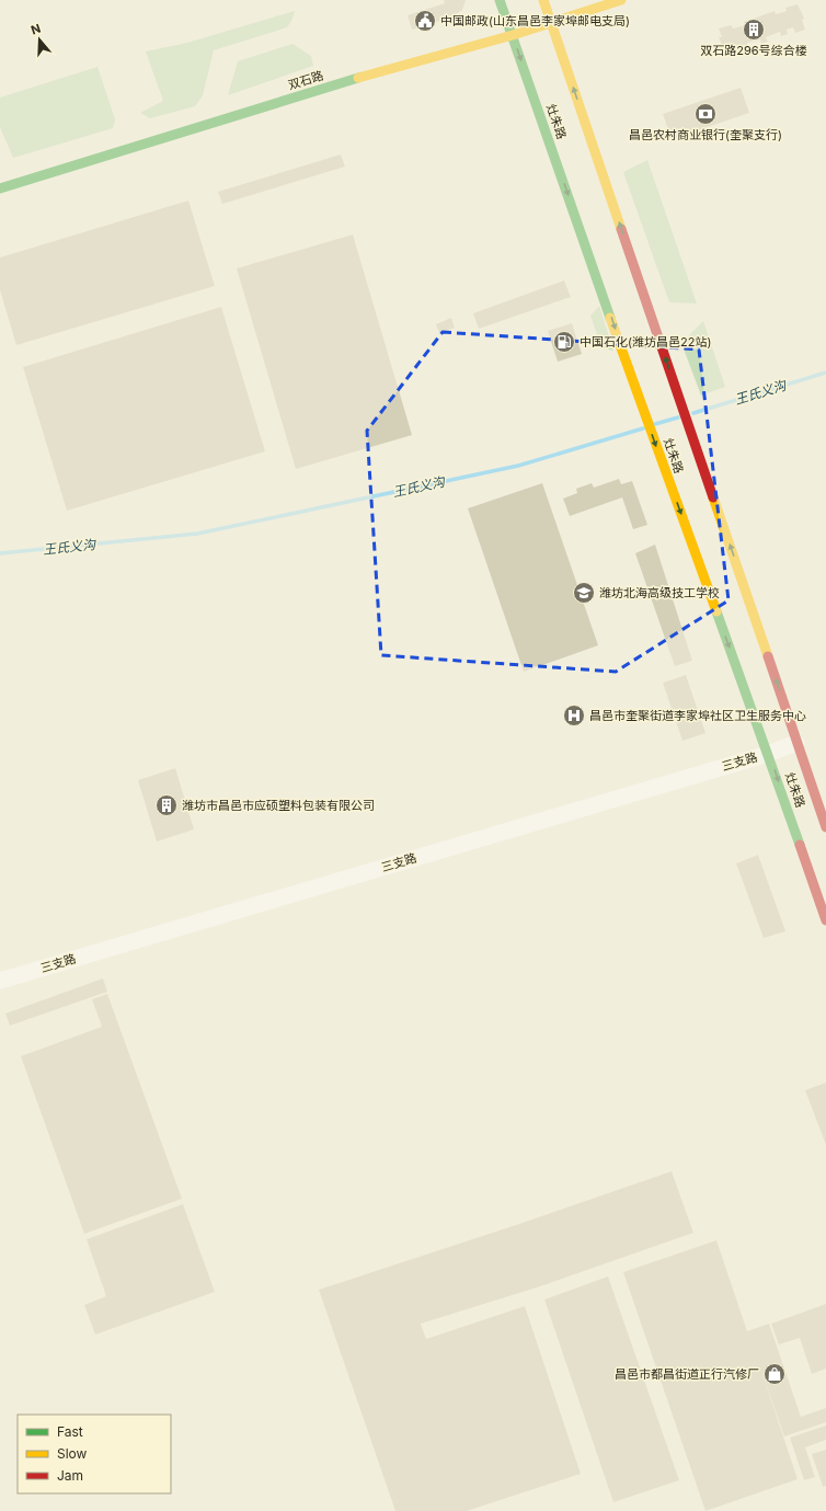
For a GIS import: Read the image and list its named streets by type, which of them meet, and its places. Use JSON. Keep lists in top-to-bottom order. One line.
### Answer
{"streets":{"main road":["双石路","灶朱路"],"street":["三支路"]},"crossings":[["双石路","灶朱路"],["灶朱路","三支路"]],"water":["王氏义沟"],"places":{"public building":["中国邮政(山东昌邑李家埠邮电支局)"],"building":["双石路296号综合楼","潍坊市昌邑市应硕塑料包装有限公司"],"bank":["昌邑农村商业银行(奎聚支行)"],"fuel station":["中国石化(潍坊昌邑22站)"],"school or university":["潍坊北海高级技工学校"],"hospital":["昌邑市奎聚街道李家埠社区卫生服务中心"],"shop":["昌邑市都昌街道正行汽修厂"]},"legend":["Fast","Slow","Jam"],"north":"top"}
